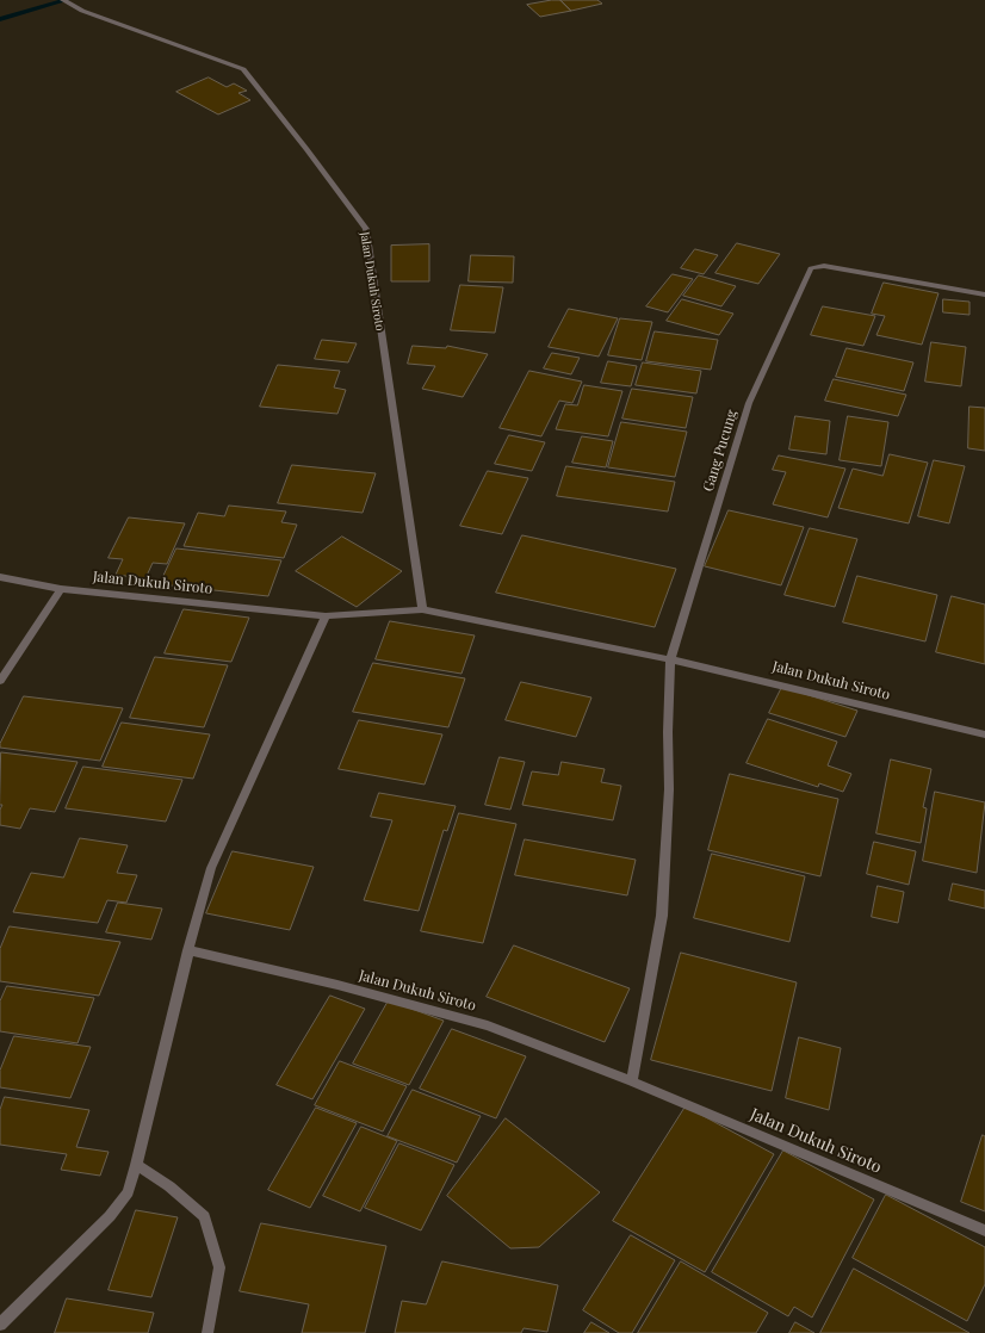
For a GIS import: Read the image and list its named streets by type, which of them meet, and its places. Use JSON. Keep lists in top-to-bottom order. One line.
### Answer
{"streets":{"street":["Jalan Dukuh Siroto","Gang Pucung"]},"crossings":[["Jalan Dukuh Siroto","Gang Pucung"]]}
